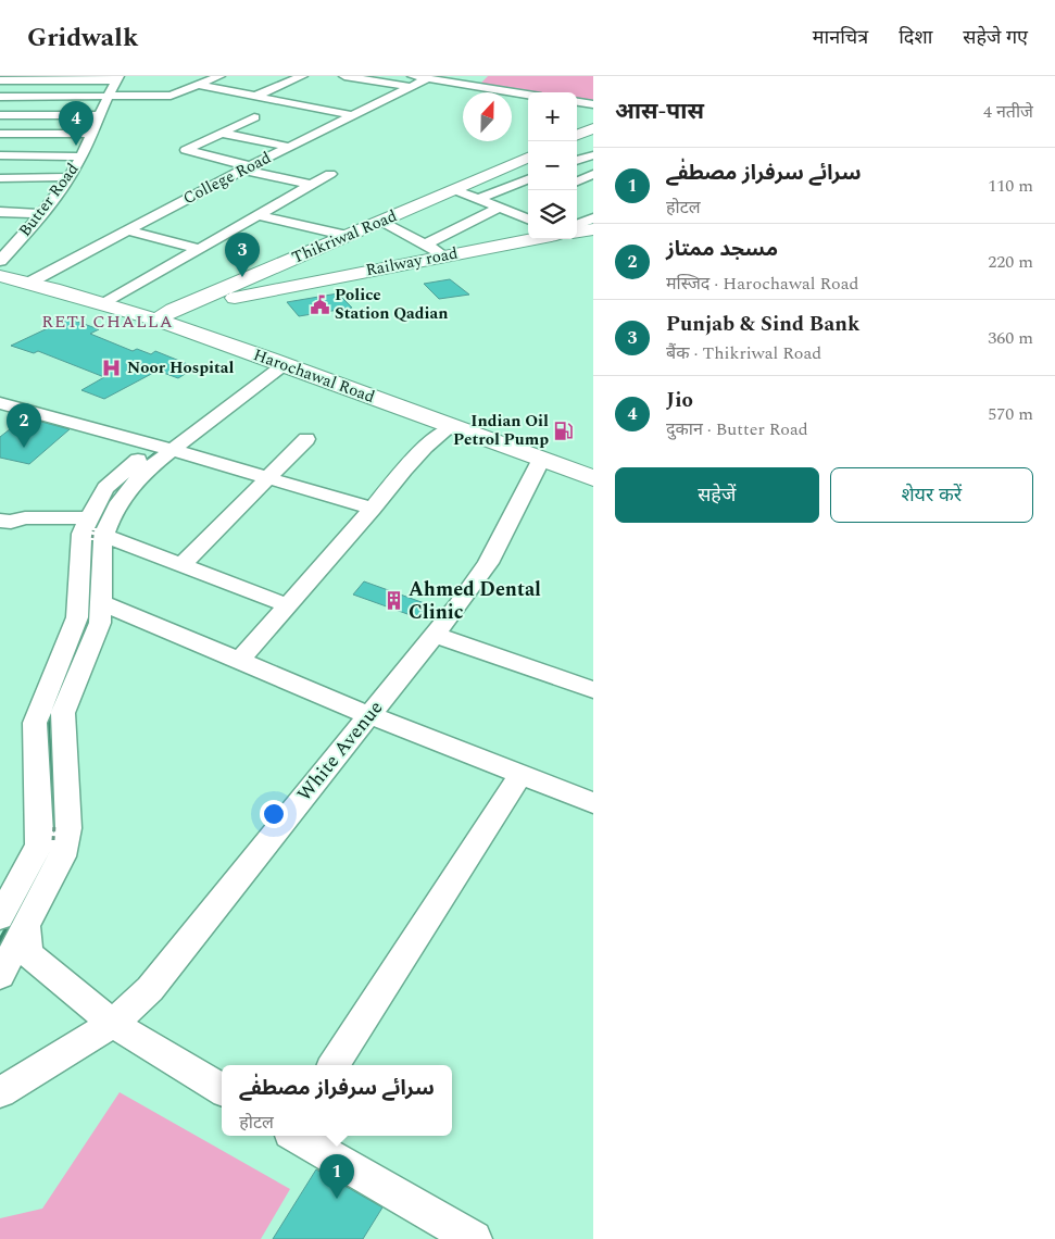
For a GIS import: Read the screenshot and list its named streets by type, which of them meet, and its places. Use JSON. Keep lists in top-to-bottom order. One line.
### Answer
{"streets":{"main road":["Thikriwal Road","Railway road","Harochawal Road"],"street":["College Road","Butter Road","White Avenue"]},"crossings":[["College Road","Harochawal Road"],["Thikriwal Road","Railway road"],["Thikriwal Road","Harochawal Road"],["Railway road","Harochawal Road"],["Harochawal Road","White Avenue"]],"districts":["RETI CHALLA"],"places":{"public building":["Police Station Qadian"],"hospital":["Noor Hospital"],"fuel station":["Indian Oil Petrol Pump"],"building":["Ahmed Dental Clinic"]},"north":"top","page":{"header":"Gridwalk","nav":["मानचित्र","दिशा","सहेजे गए"],"heading":["आस-पास","4 नतीजे"],"map_buttons":["+","−"],"pins":["4","3","2","1"],"list":[{"mark":"1","name":"سرائے سرفراز مصطفٰے","note":"होटल","value":"110 m"},{"mark":"2","name":"مسجد ممتاز","note":"मस्जिद · Harochawal Road","value":"220 m"},{"mark":"3","name":"Punjab & Sind Bank","note":"बैंक · Thikriwal Road","value":"360 m"},{"mark":"4","name":"Jio","note":"दुकान · Butter Road","value":"570 m"}],"buttons":["सहेजें","शेयर करें"],"popup":["سرائے سرفراز مصطفٰے","होटल"]}}
